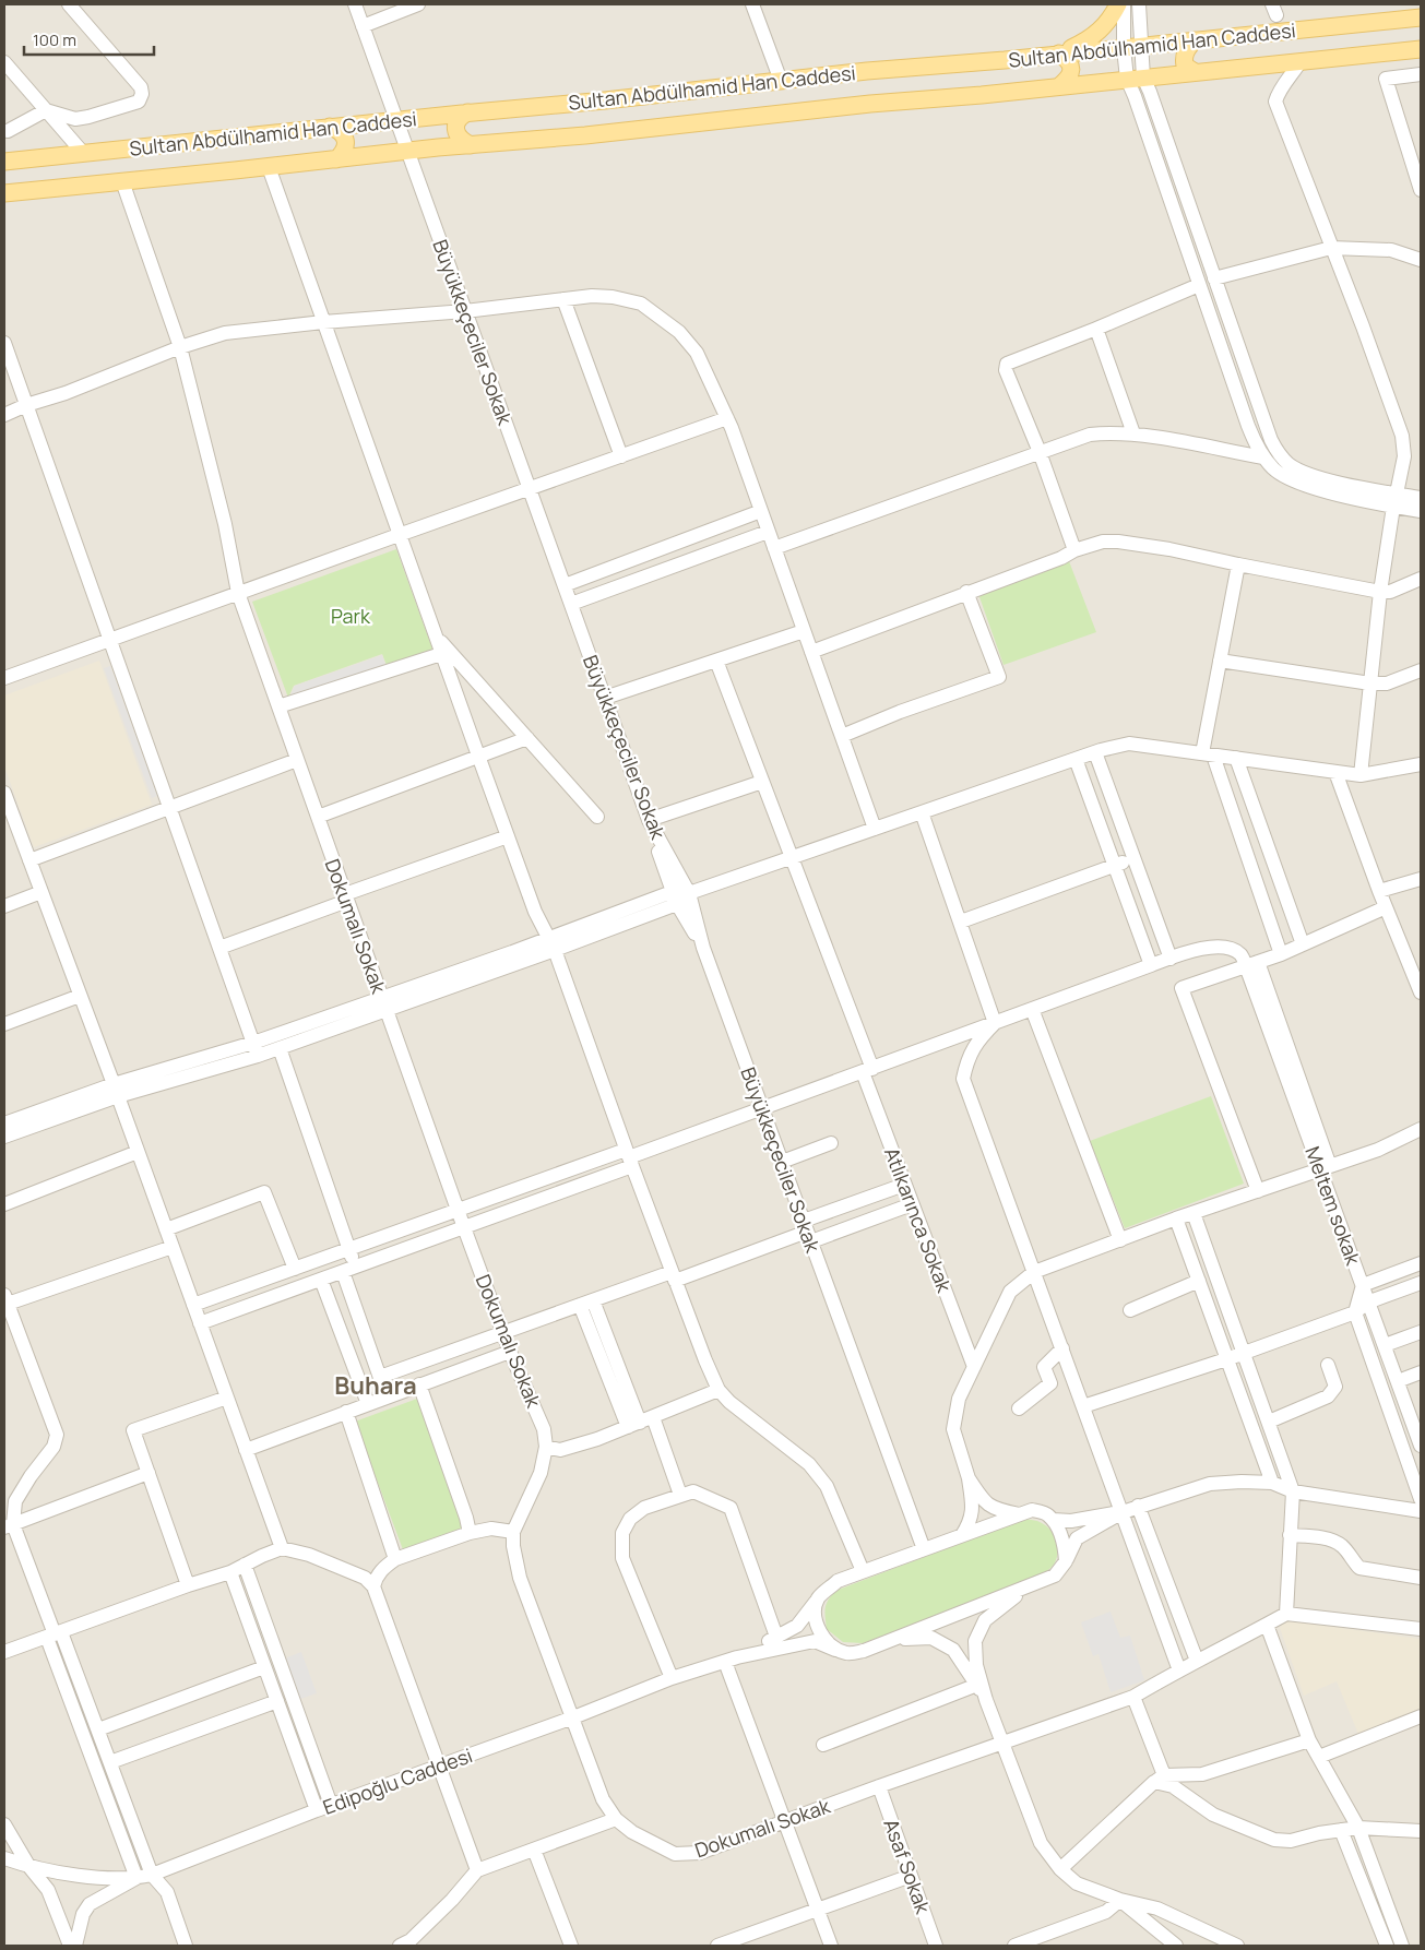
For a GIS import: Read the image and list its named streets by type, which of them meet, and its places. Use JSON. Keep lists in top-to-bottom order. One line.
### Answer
{"streets":{"main road":["Sultan Abdülhamid Han Caddesi"],"street":["Büyükkeçeciler Sokak","Dokumalı Sokak","Meltem sokak","Atlıkarınca Sokak","Edipoğlu Caddesi","Asaf Sokak"]},"crossings":[["Sultan Abdülhamid Han Caddesi","Büyükkeçeciler Sokak"],["Sultan Abdülhamid Han Caddesi","Dokumalı Sokak"],["Dokumalı Sokak","Edipoğlu Caddesi"],["Dokumalı Sokak","Asaf Sokak"]],"districts":["Buhara"],"parks":["Park"],"scale_bar":"100 m"}
